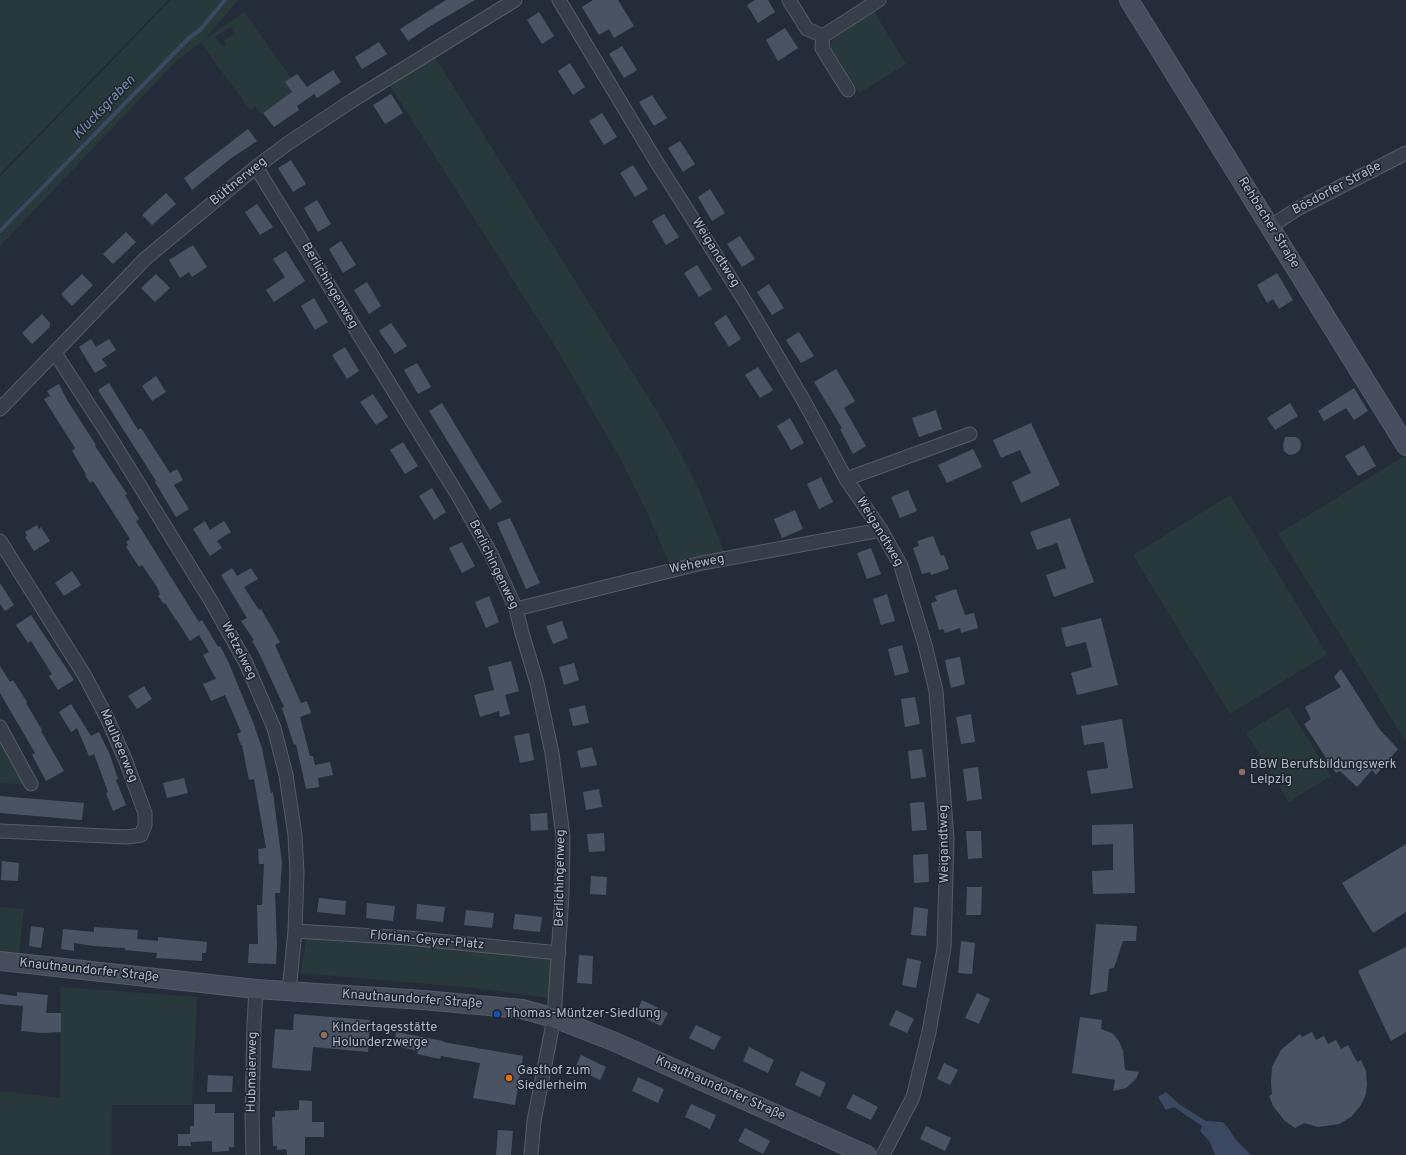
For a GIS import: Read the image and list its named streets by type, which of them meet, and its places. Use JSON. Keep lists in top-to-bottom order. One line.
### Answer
{"streets":{"main road":["Rehbacher Straße","Knautnaundorfer Straße"],"street":["Büttnerweg","Bösdorfer Straße","Weigandtweg","Berlichingenweg","Weheweg","Wetzelweg","Maulbeerweg","Florian-Geyer-Platz","Hubmaierweg"]},"crossings":[["Büttnerweg","Berlichingenweg"],["Büttnerweg","Wetzelweg"],["Bösdorfer Straße","Rehbacher Straße"],["Weigandtweg","Weheweg"],["Berlichingenweg","Weheweg"],["Berlichingenweg","Florian-Geyer-Platz"],["Berlichingenweg","Knautnaundorfer Straße"],["Wetzelweg","Florian-Geyer-Platz"],["Wetzelweg","Knautnaundorfer Straße"],["Knautnaundorfer Straße","Hubmaierweg"]],"water":["Klucksgraben"],"places":["BBW Berufsbildungswerk Leipzig","Thomas-Müntzer-Siedlung","Kindertagesstätte Holunderzwerge","Gasthof zum Siedlerheim"]}
